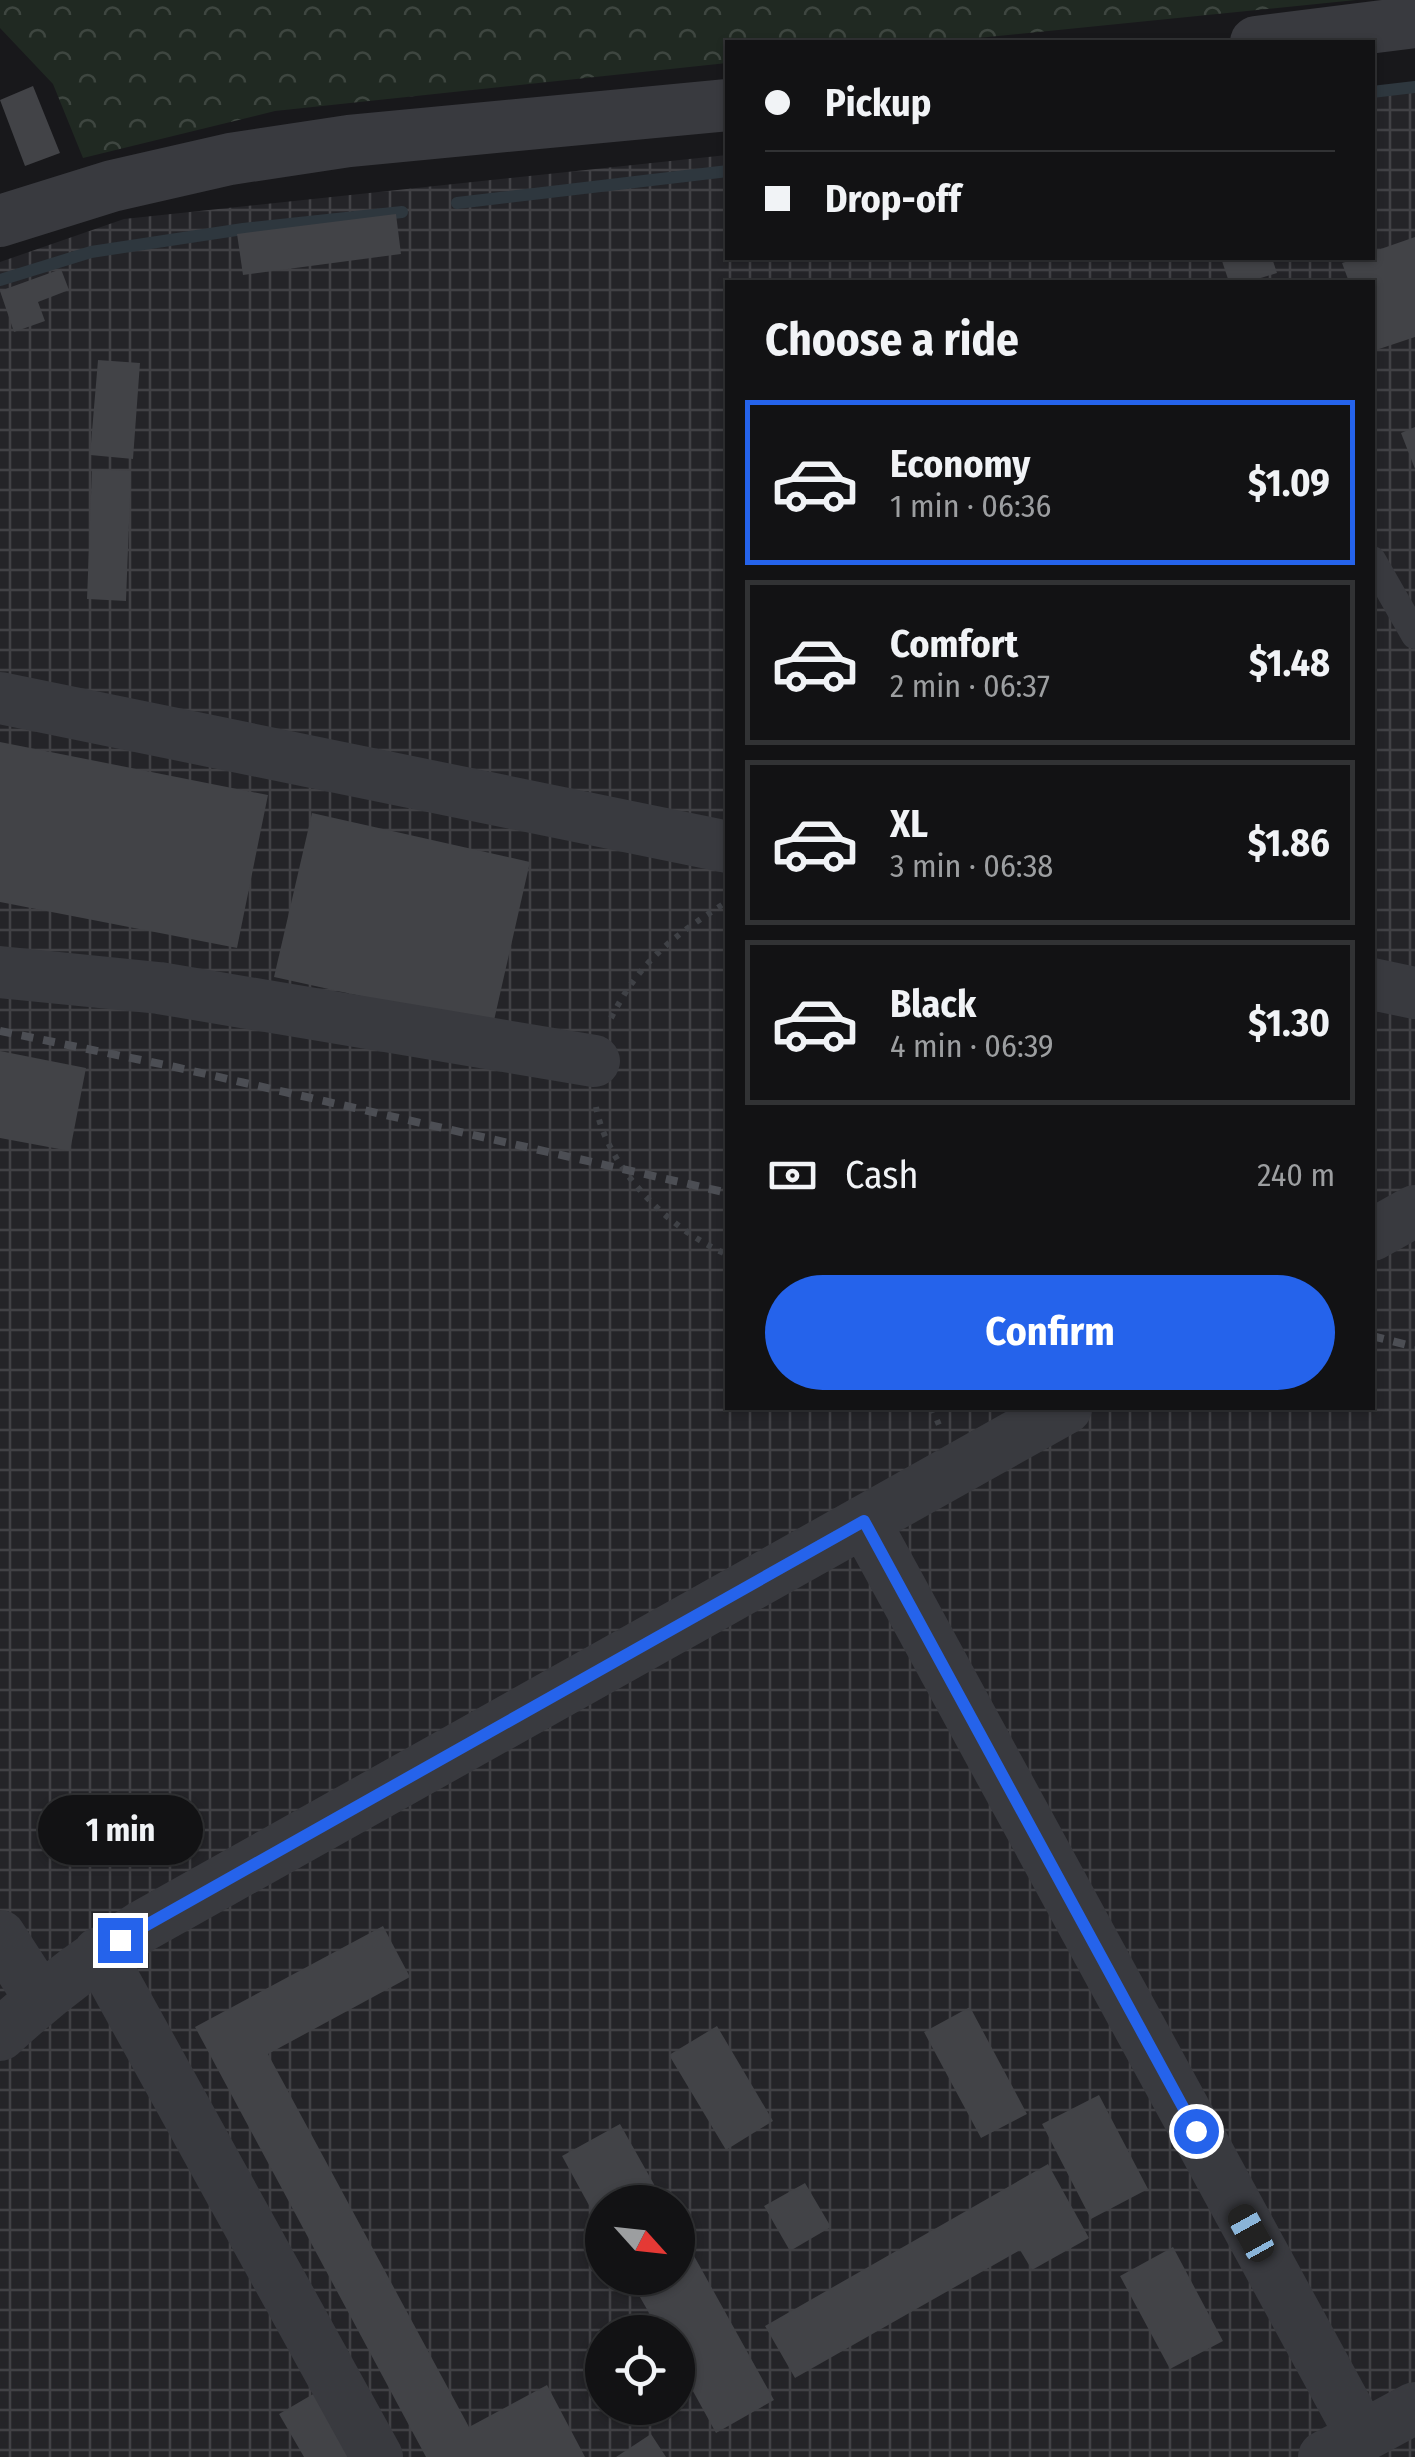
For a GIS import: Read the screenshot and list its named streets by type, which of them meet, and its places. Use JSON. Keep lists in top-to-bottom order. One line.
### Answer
{"north":"bottom right","page":{"banner":["Pickup","Drop-off"],"heading":"Choose a ride","list":[{"name":"Economy","note":"1 min · 06:36","value":"$1.09"},{"name":"Comfort","note":"2 min · 06:37","value":"$1.48"},{"name":"XL","note":"3 min · 06:38","value":"$1.86"},{"name":"Black","note":"4 min · 06:39","value":"$1.30"}],"pay":["Cash","240 m"],"buttons":"Confirm","bubble":"1 min"}}
